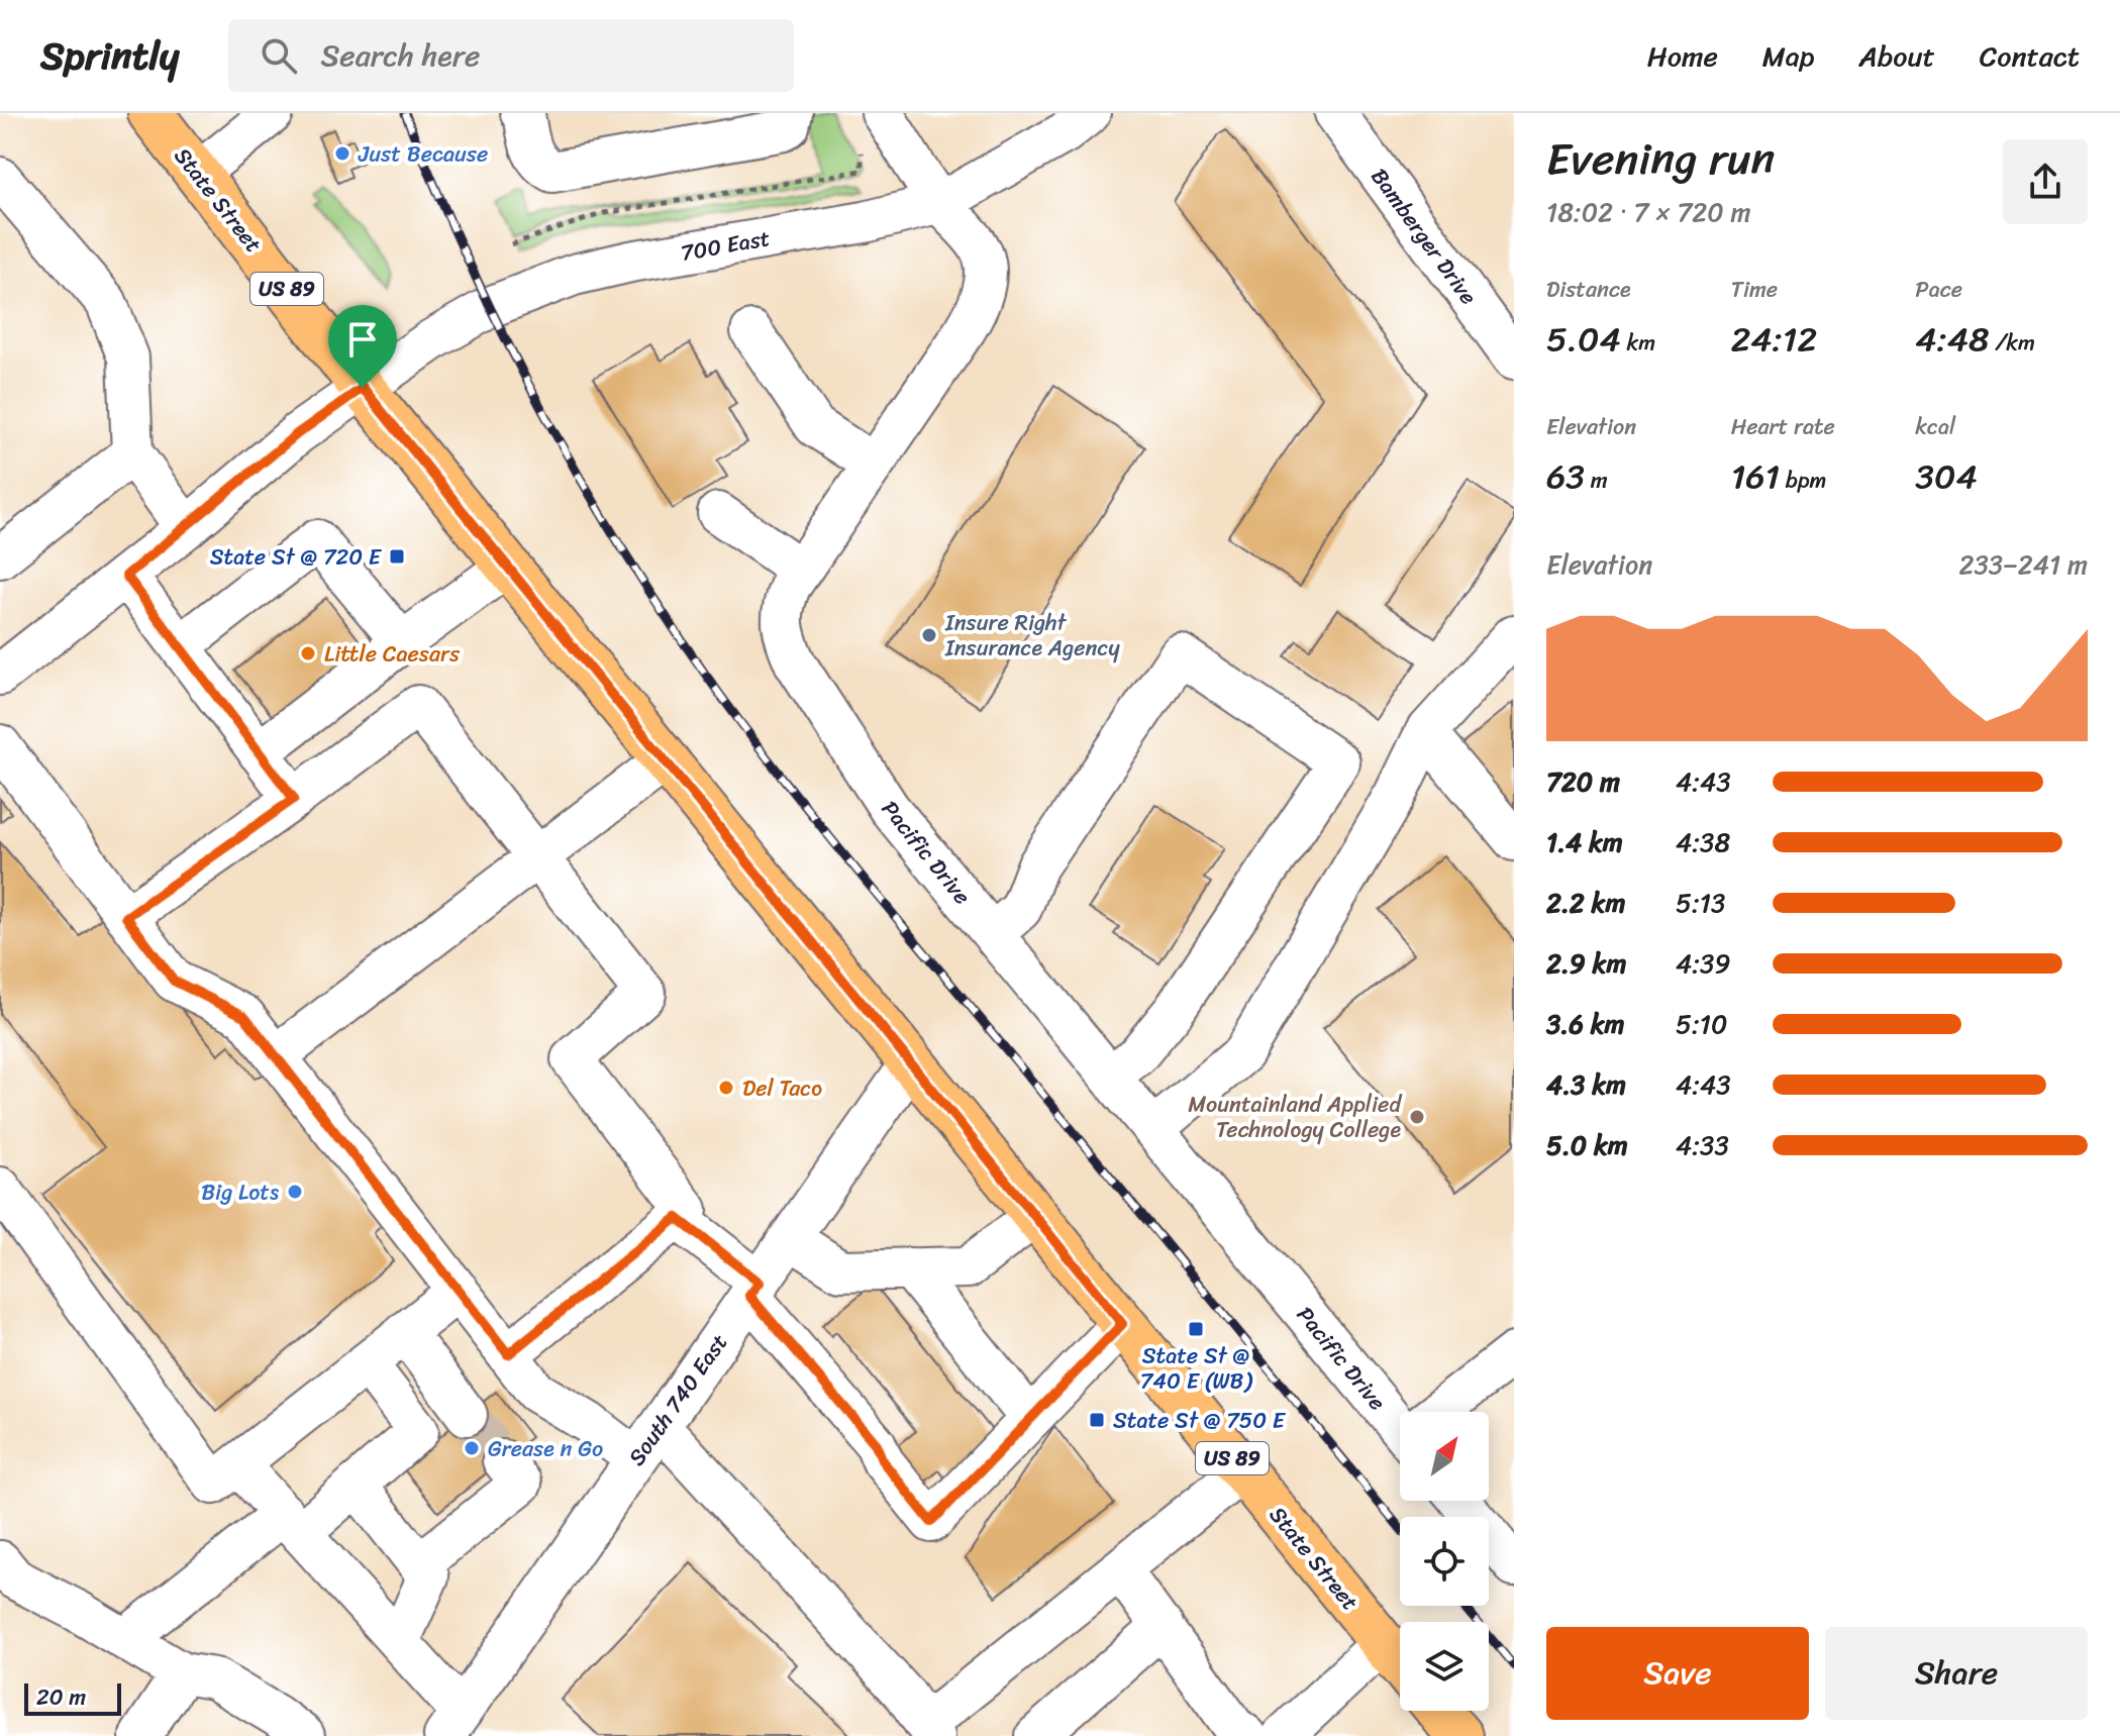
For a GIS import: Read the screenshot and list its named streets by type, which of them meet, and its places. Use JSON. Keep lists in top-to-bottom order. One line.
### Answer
{"streets":{"main road":["State Street","US 89"],"street":["Bamberger Drive","700 East","Pacific Drive","South 740 East"]},"crossings":[["State Street","700 East"],["State Street","South 740 East"],["700 East","Pacific Drive"]],"places":{"other":["Just Because","Insure Right Insurance Agency","Little Caesars","Del Taco","Mountainland Applied Technology College","Big Lots","Grease n Go"],"transit":["State St @ 720 E","State St @ 740 E (WB)","State St @ 750 E"]},"scale_bar":"20 m","north":"top right","page":{"header":"Sprintly","search":"Search here","nav":["Home","Map","About","Contact"],"heading":["Evening run","18:02 · 7 × 720 m"],"stats":[["Distance","5.04 km"],["Time","24:12"],["Pace","4:48 /km"],["Elevation","63 m"],["Heart rate","161 bpm"],["kcal","304"]],"chart":["Elevation","233–241 m"],"list":[{"name":"720 m","note":"4:43"},{"name":"1.4 km","note":"4:38"},{"name":"2.2 km","note":"5:13"},{"name":"2.9 km","note":"4:39"},{"name":"3.6 km","note":"5:10"},{"name":"4.3 km","note":"4:43"},{"name":"5.0 km","note":"4:33"}],"buttons":["Save","Share"],"scale":"20 m"}}
